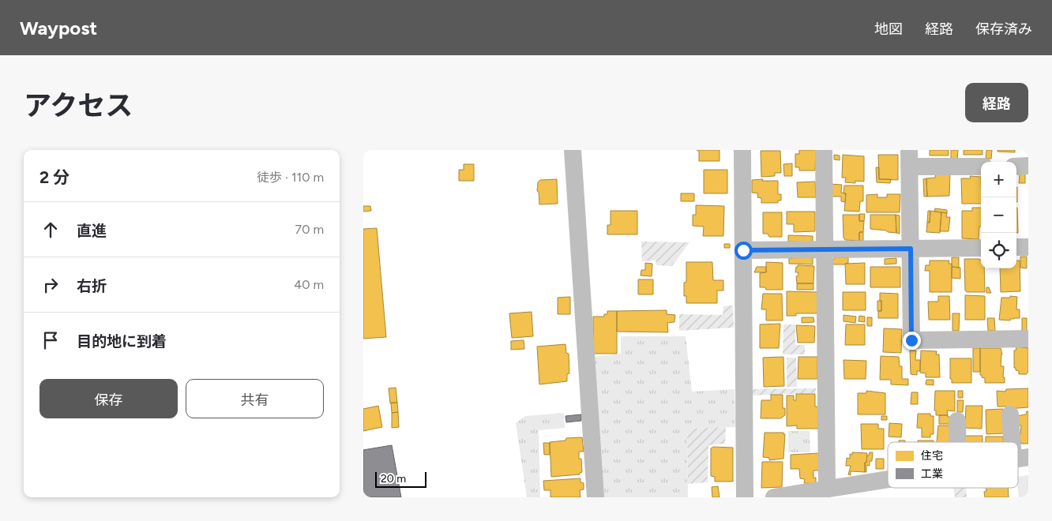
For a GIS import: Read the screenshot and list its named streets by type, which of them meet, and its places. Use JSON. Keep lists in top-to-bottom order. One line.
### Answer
{"legend":["住宅","工業"],"scale_bar":"20 m","page":{"header":"Waypost","nav":["地図","経路","保存済み"],"title":"アクセス","buttons":["経路",["保存","共有"]],"heading":["2 分","徒歩 · 110 m"],"map_buttons":["+","−"],"list":[["直進","70 m"],["右折","40 m"],"目的地に到着"],"scale":"20 m"}}
